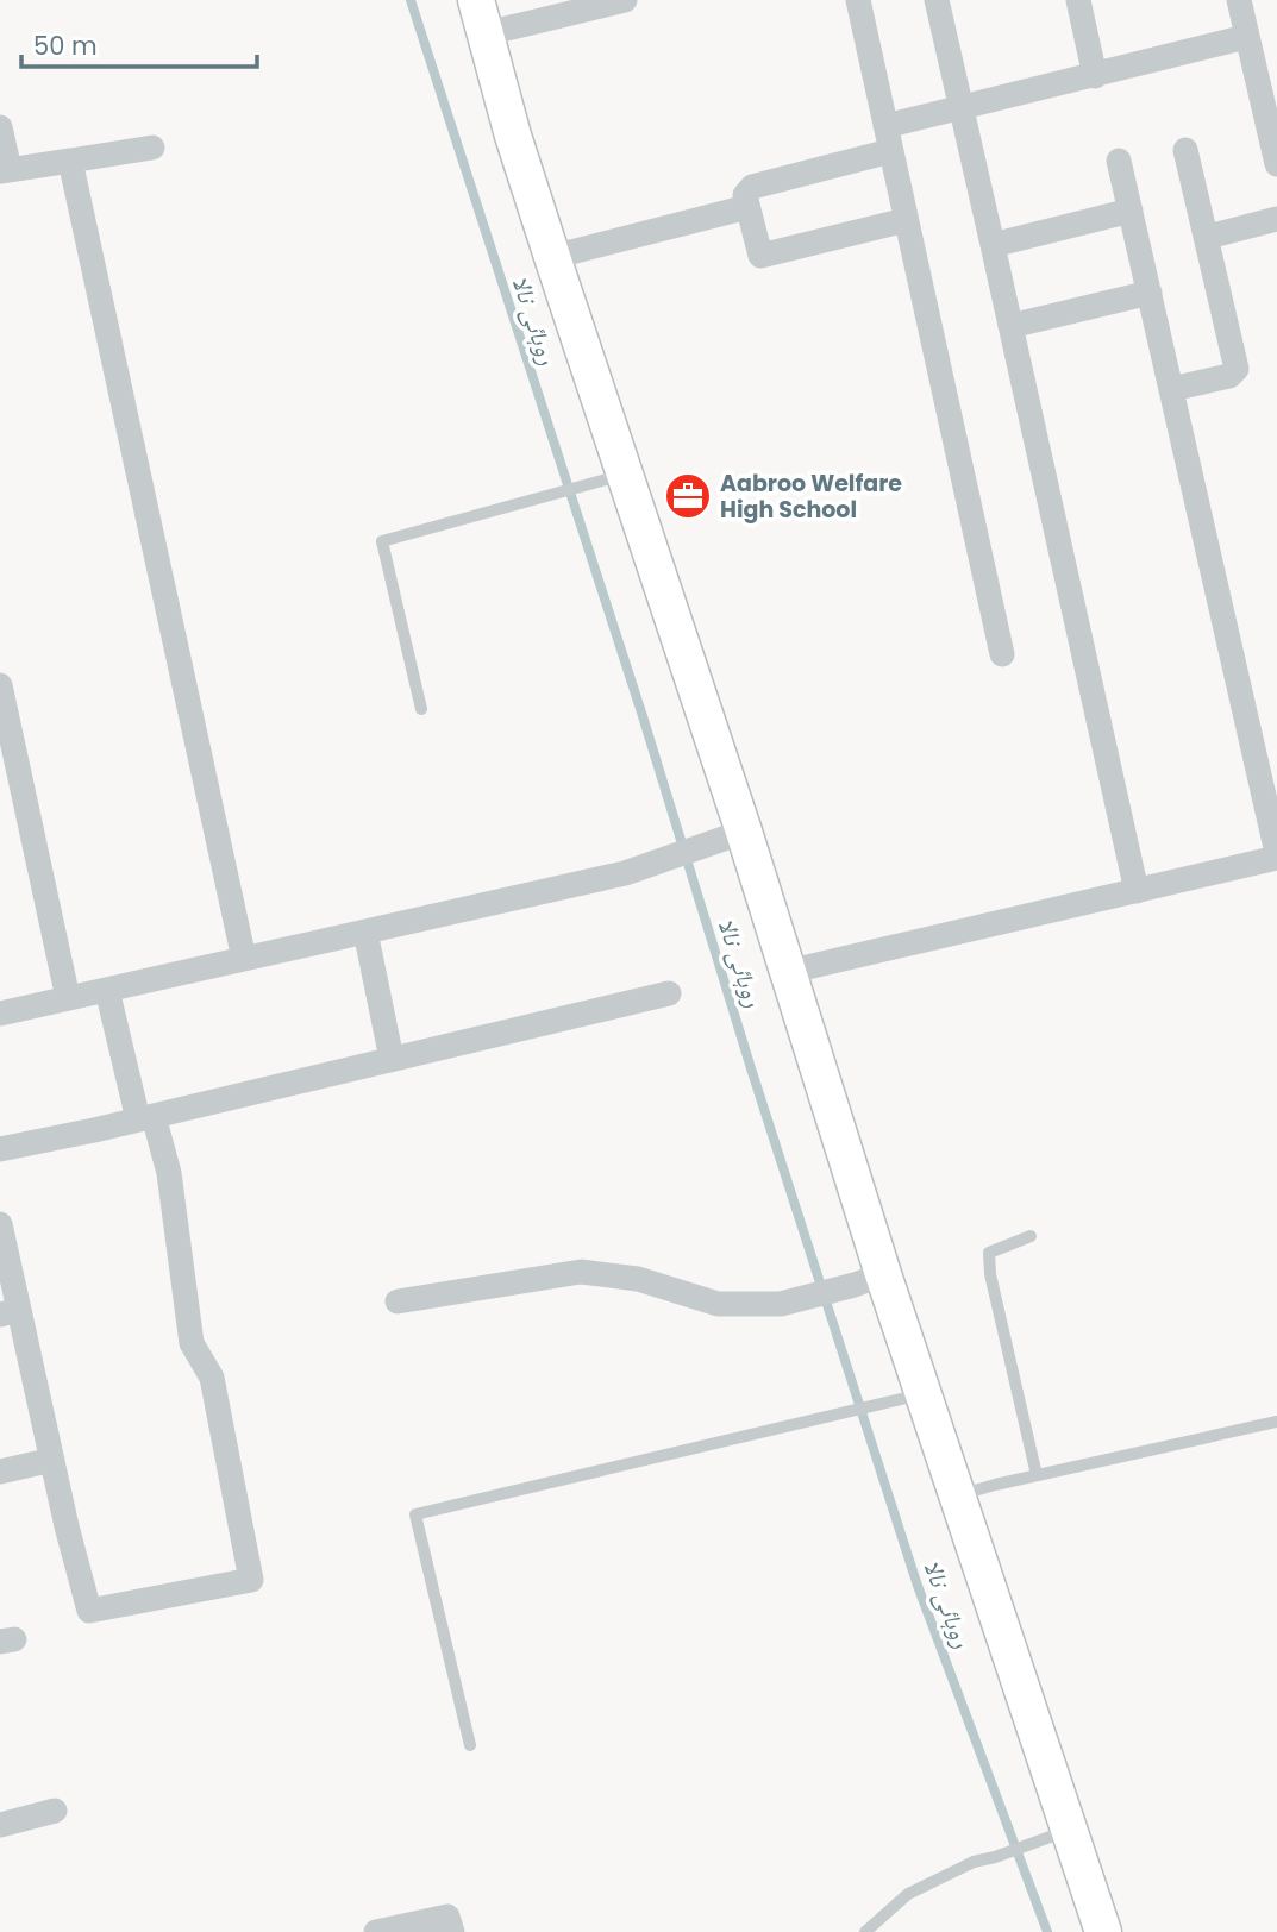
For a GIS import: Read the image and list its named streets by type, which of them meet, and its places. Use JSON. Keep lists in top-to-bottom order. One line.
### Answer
{"water":["روہائی نالا"],"places":{"office":["Aabroo Welfare High School"]},"scale_bar":"50 m"}
